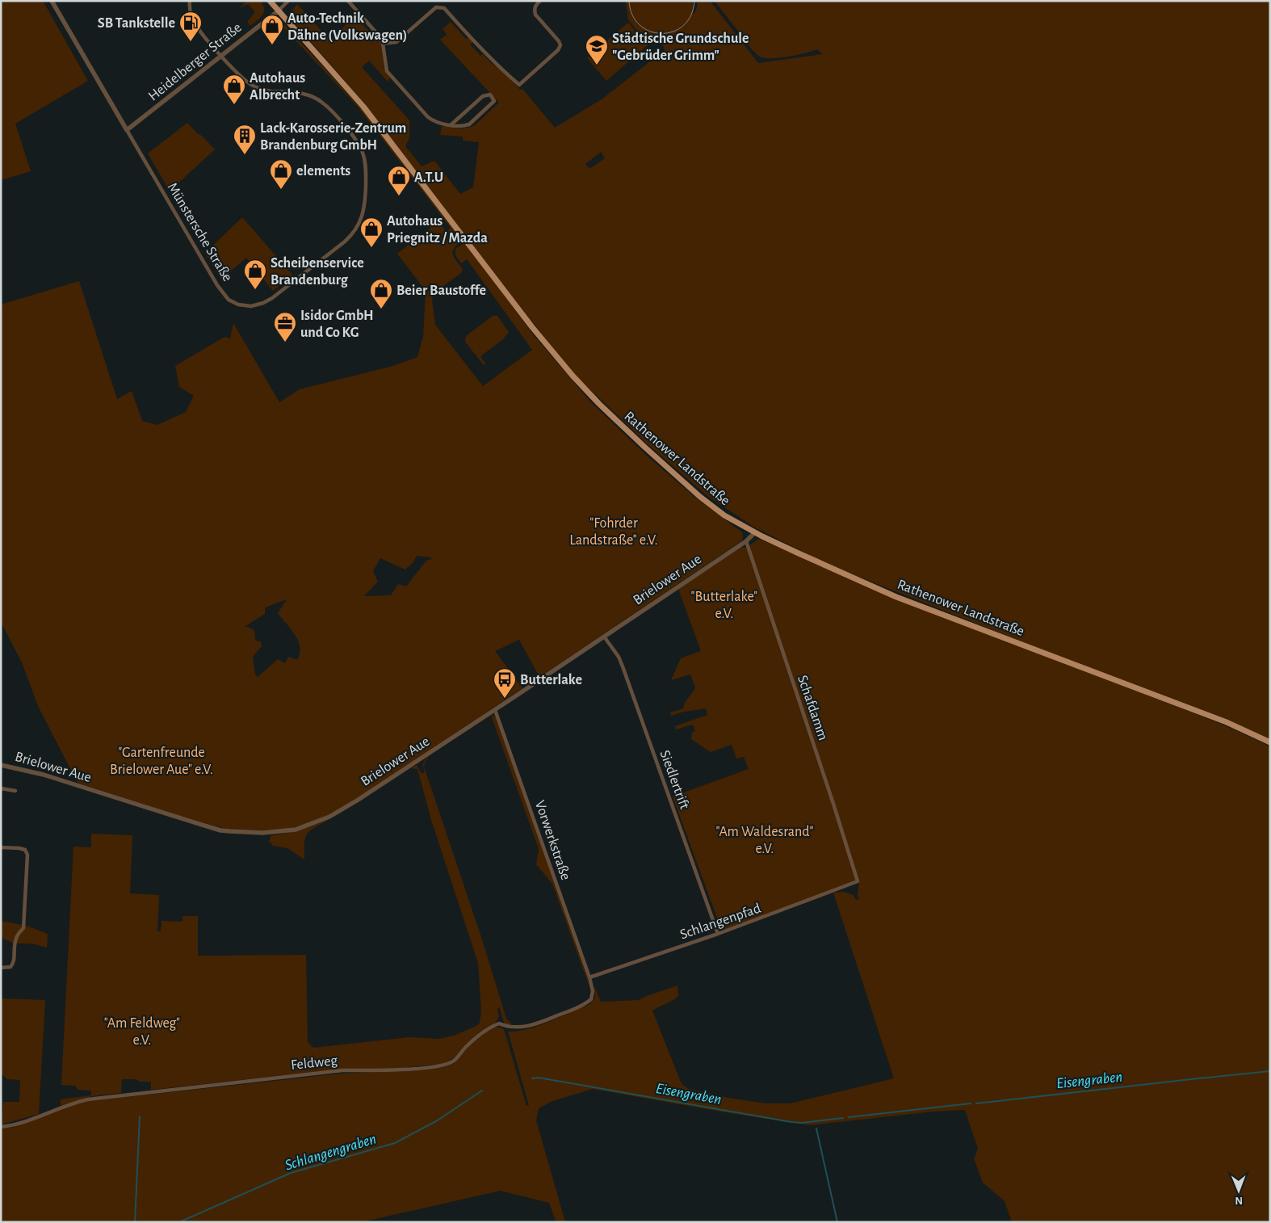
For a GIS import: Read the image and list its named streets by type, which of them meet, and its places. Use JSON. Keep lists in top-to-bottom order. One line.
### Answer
{"streets":{"main road":["Rathenower Landstraße"],"street":["Heidelberger Straße","Münstersche Straße","Brielower Aue","Schafdamm","Siedlertrift","Vorwerkstraße","Schlangenpfad","Feldweg"]},"crossings":[["Heidelberger Straße","Münstersche Straße"],["Heidelberger Straße","Rathenower Landstraße"],["Rathenower Landstraße","Brielower Aue"],["Brielower Aue","Schafdamm"],["Brielower Aue","Siedlertrift"],["Brielower Aue","Vorwerkstraße"],["Schafdamm","Schlangenpfad"],["Siedlertrift","Schlangenpfad"],["Vorwerkstraße","Schlangenpfad"],["Vorwerkstraße","Feldweg"],["Schlangenpfad","Feldweg"]],"water":["Eisengraben","Schlangengraben"],"parks":["\"Fohrder Landstraße\" e.V.","\"Butterlake\" e.V.","\"Gartenfreunde Brielower Aue\" e.V.","\"Am Waldesrand\" e.V.","\"Am Feldweg\" e.V."],"places":{"fuel station":["SB Tankstelle"],"shop":["Auto-Technik Dähne (Volkswagen)","Autohaus Albrecht","elements","A.T.U","Autohaus Priegnitz / Mazda","Scheibenservice Brandenburg","Beier Baustoffe"],"school or university":["Städtische Grundschule \"Gebrüder Grimm\""],"building":["Lack-Karosserie-Zentrum Brandenburg GmbH"],"office":["Isidor GmbH und Co KG"],"bus stop":["Butterlake"]},"north":"bottom"}
